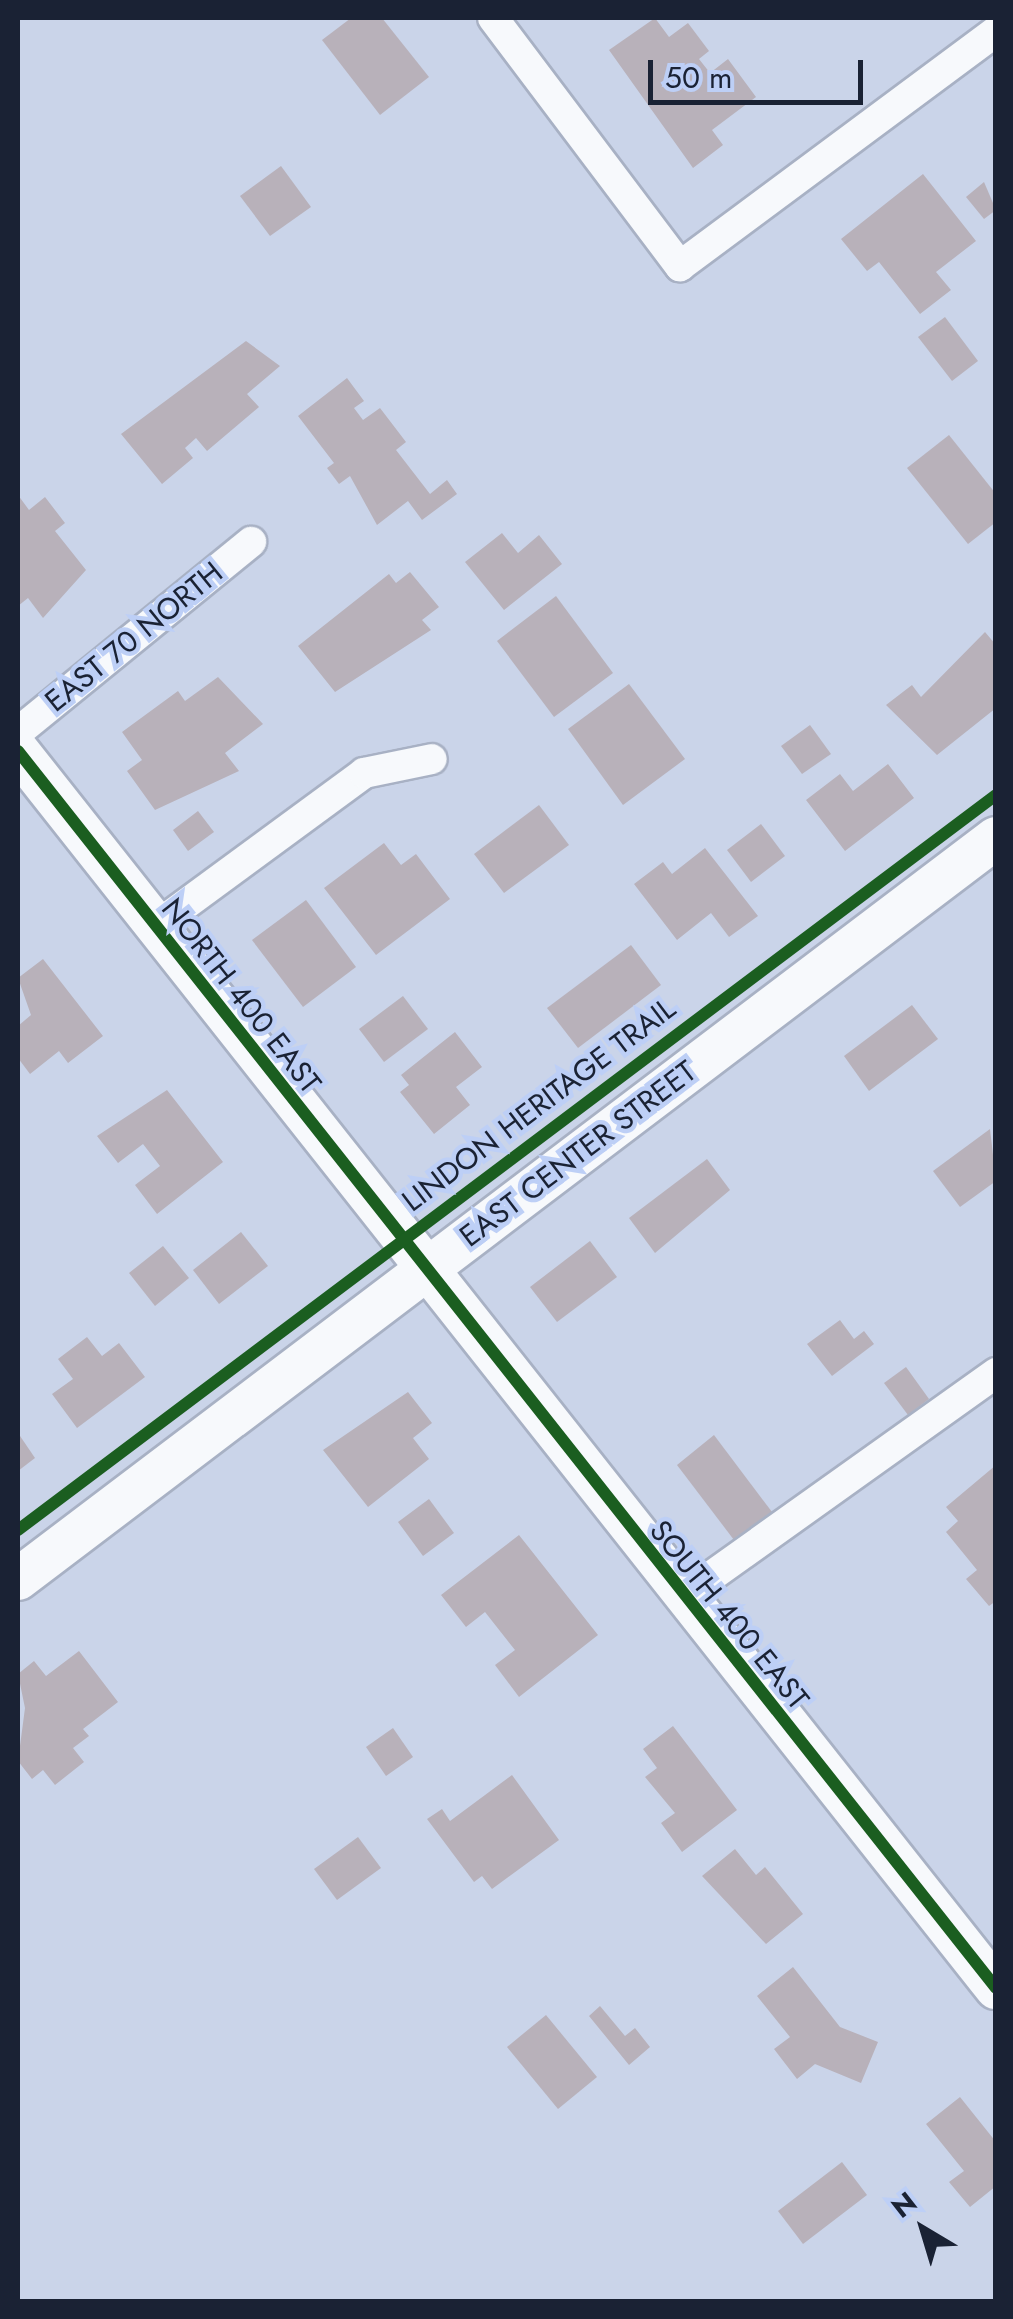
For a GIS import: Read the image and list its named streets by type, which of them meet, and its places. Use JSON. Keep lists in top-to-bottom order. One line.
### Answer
{"streets":{"street":["EAST 70 NORTH","NORTH 400 EAST","EAST CENTER STREET","SOUTH 400 EAST"],"cycle path":["LINDON HERITAGE TRAIL"]},"crossings":[["NORTH 400 EAST","EAST CENTER STREET"],["NORTH 400 EAST","SOUTH 400 EAST"],["EAST CENTER STREET","SOUTH 400 EAST"]],"scale_bar":"50 m","north":"top left"}
